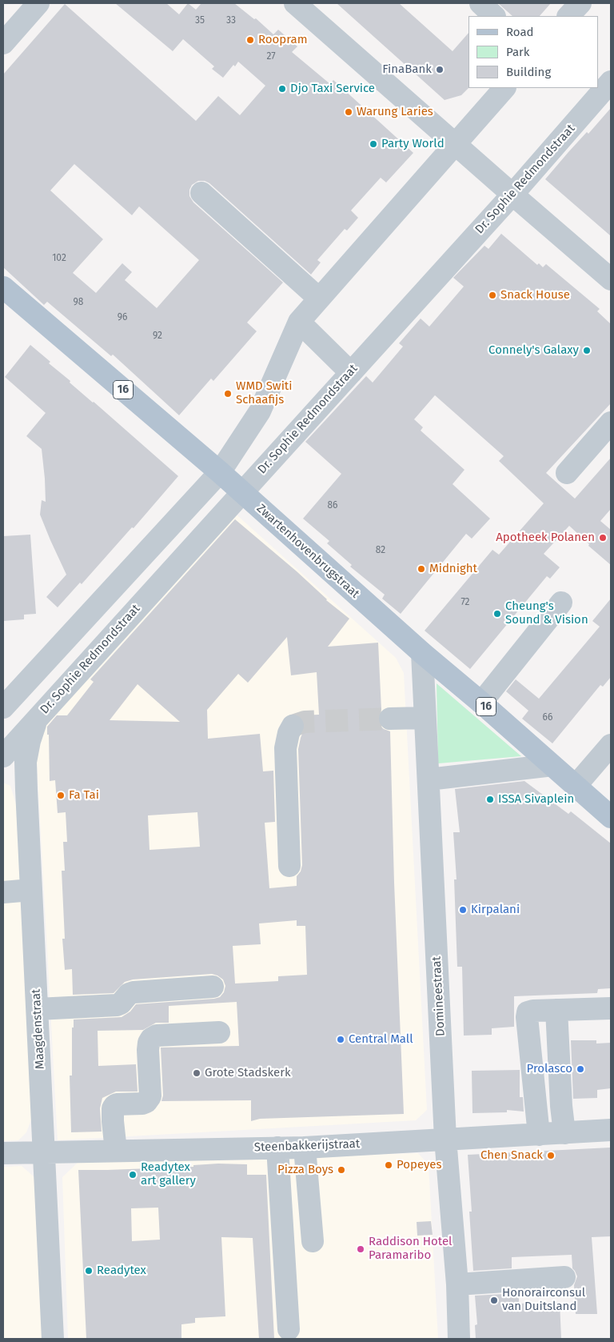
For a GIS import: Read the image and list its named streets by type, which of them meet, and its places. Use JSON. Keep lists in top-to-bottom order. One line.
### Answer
{"streets":{"main road":["16","Zwartenhovenbrugstraat"],"street":["Dr. Sophie Redmondstraat","Domineestraat","Maagdenstraat","Steenbakkerijstraat"]},"crossings":[["Dr. Sophie Redmondstraat","Zwartenhovenbrugstraat"],["Dr. Sophie Redmondstraat","Maagdenstraat"],["Zwartenhovenbrugstraat","Domineestraat"],["Domineestraat","Steenbakkerijstraat"],["Maagdenstraat","Steenbakkerijstraat"]],"places":["Roopram","FinaBank","Djo Taxi Service","Warung Laries","Party World","Snack House","Connely's Galaxy","WMD Switi Schaafijs","Apotheek Polanen","Midnight","Cheung's Sound & Vision","Fa Tai","ISSA Sivaplein","Kirpalani","Central Mall","Prolasco","Grote Stadskerk","Chen Snack","Popeyes","Pizza Boys","Readytex art gallery","Raddison Hotel Paramaribo","Readytex","Honorairconsul van Duitsland"],"house_numbers":["35","33","27","102","98","96","92","86","82","72","66"],"legend":["Road","Park","Building"]}
